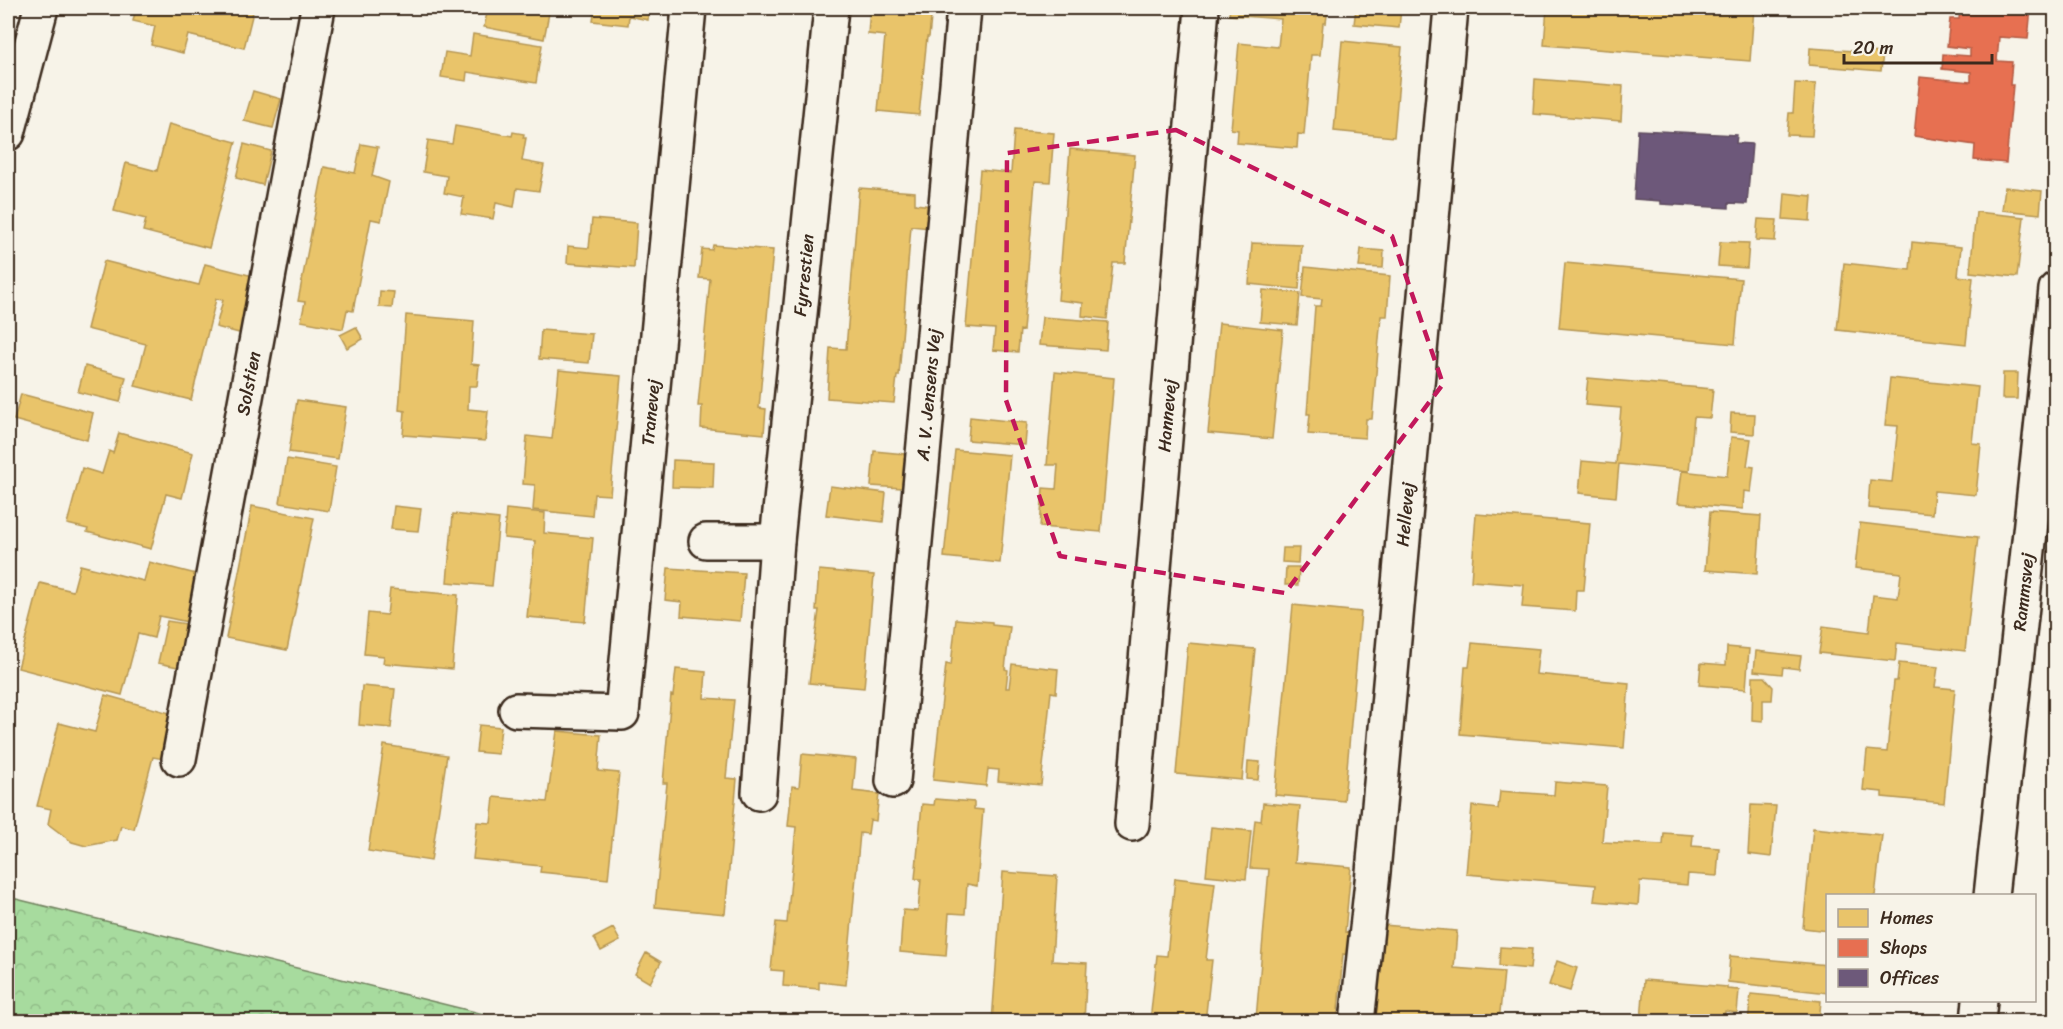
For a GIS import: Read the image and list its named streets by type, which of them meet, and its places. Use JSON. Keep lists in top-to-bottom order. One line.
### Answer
{"streets":{"street":["Fyrrestien","Solstien","A. V. Jensens Vej","Tranevej","Hannevej","Hellevej","Rammsvej"]},"legend":["Homes","Shops","Offices"],"scale_bar":"20 m"}
